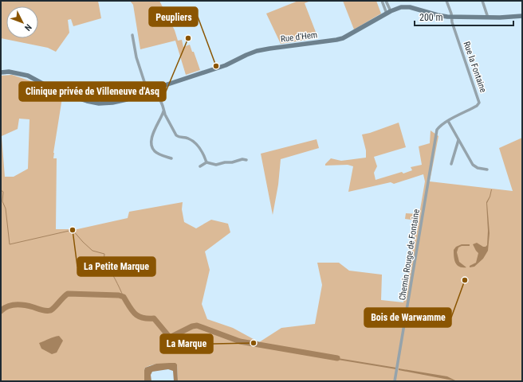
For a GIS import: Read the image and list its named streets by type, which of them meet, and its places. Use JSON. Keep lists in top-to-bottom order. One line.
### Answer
{"streets":{"street":["Rue d'Hem","Rue la Fontaine","Chemin Rouge de Fontaine"]},"crossings":[["Rue d'Hem","Rue la Fontaine"],["Rue la Fontaine","Chemin Rouge de Fontaine"]],"places":["Clinique privée de Villeneuve d'Asq","Peupliers","La Petite Marque","Bois de Warwamme","La Marque"],"scale_bar":"200 m","north":"bottom right"}
